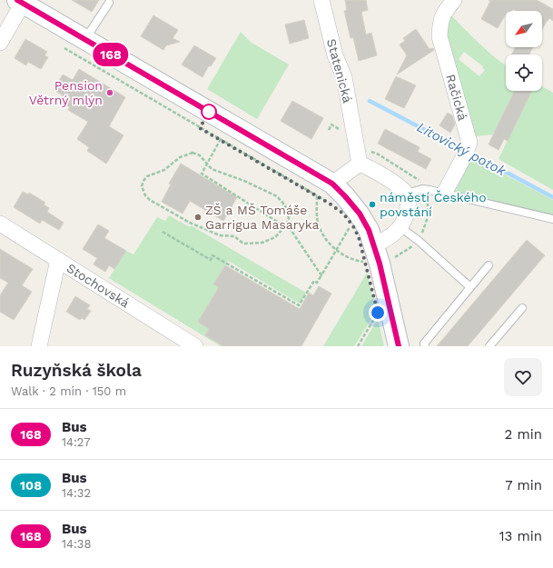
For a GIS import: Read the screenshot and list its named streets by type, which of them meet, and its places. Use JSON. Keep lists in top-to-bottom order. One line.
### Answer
{"streets":{"street":["Statenická","Račická","Stochovská"]},"water":["Litovický potok"],"places":["Pension Větrný mlýn","náměstí Českého povstání","ZŠ a MŠ Tomáše Garrigua Masaryka"],"lines":["bus line 168"],"north":"bottom left","page":{"on_map":"168","heading":["Ruzyňská škola","Walk · 2 min · 150 m"],"list":[{"mark":"168","name":"Bus","note":"14:27","value":"2 min"},{"mark":"108","name":"Bus","note":"14:32","value":"7 min"},{"mark":"168","name":"Bus","note":"14:38","value":"13 min"}]}}
